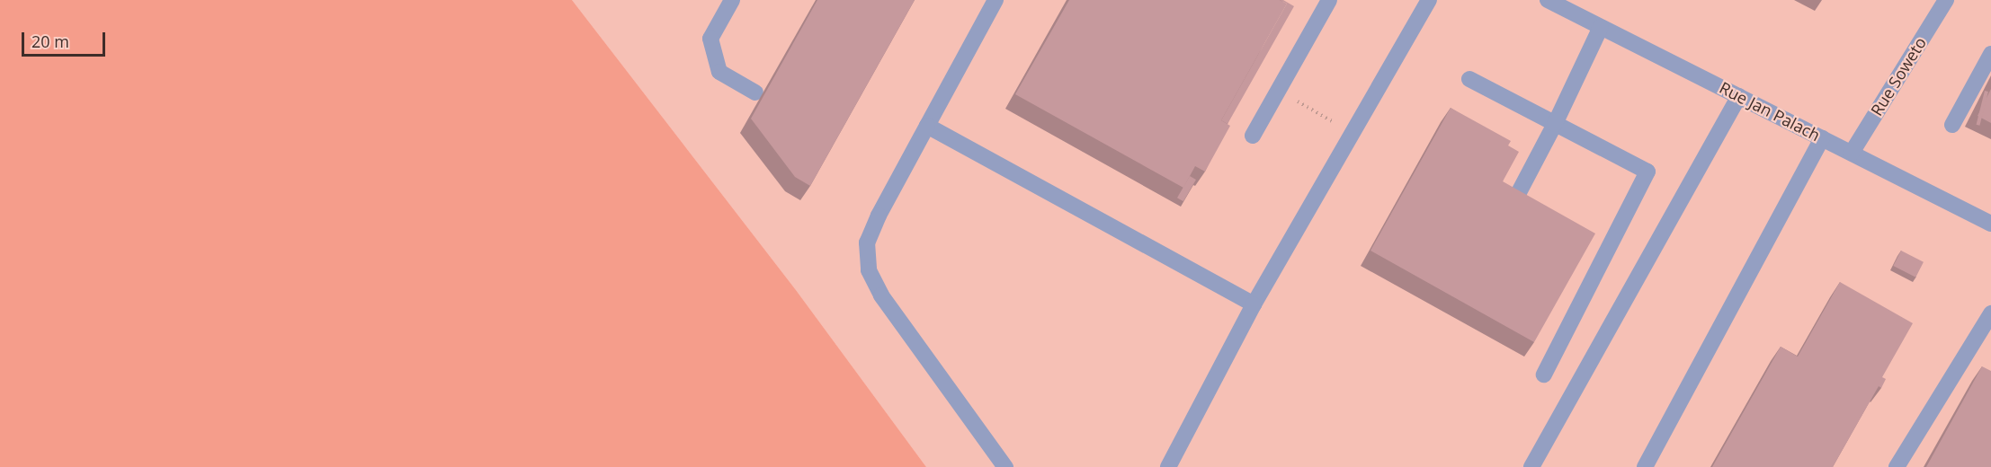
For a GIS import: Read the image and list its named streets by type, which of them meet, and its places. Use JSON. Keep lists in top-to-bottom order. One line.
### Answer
{"streets":{"street":["Rue Soweto","Rue Jan Palach"]},"crossings":[["Rue Soweto","Rue Jan Palach"]],"scale_bar":"20 m"}
